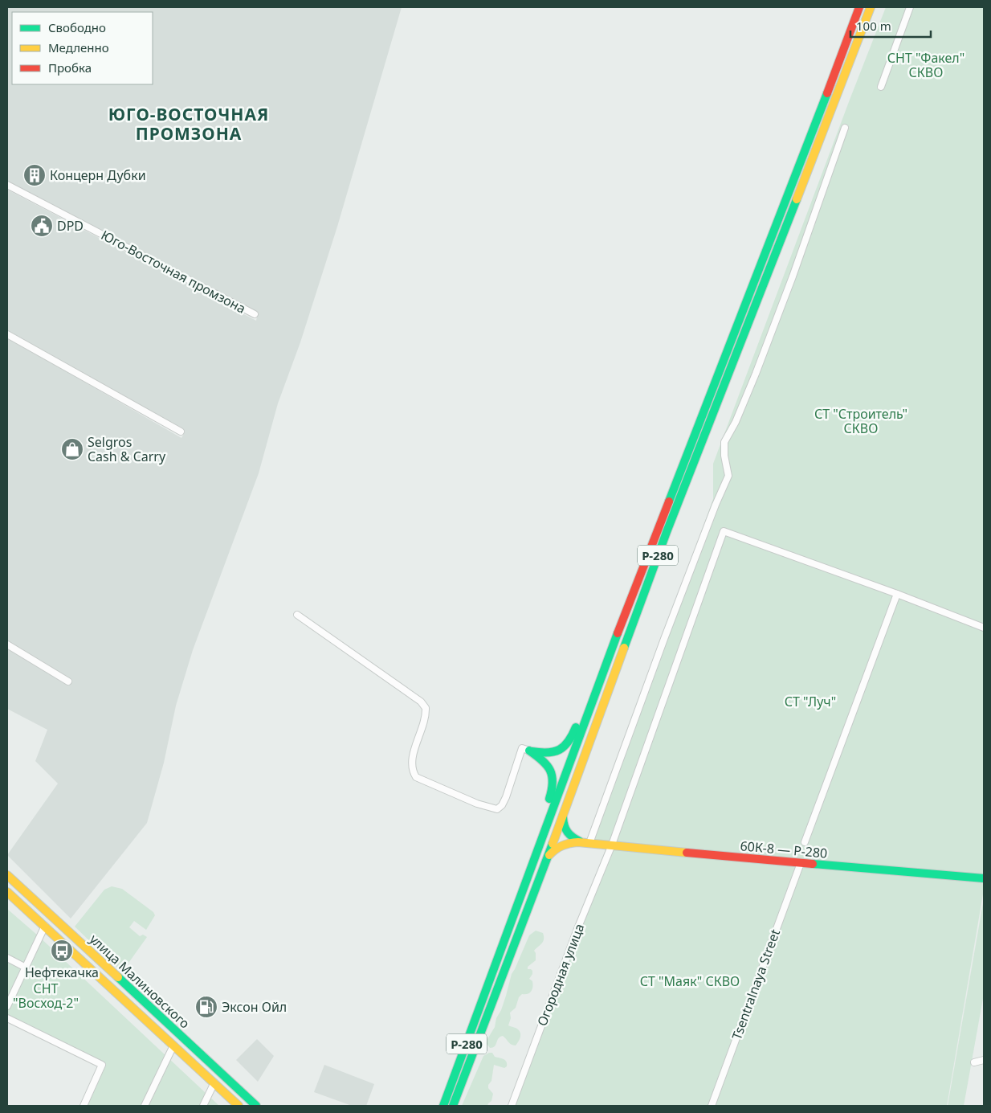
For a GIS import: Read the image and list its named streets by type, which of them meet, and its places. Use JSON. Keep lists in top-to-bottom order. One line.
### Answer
{"streets":{"main road":["Р-280","60К-8 — Р-280","улица Малиновского"],"street":["Юго-Восточная промзона","Огородная улица","Tsentralnaya Street"]},"crossings":[["Р-280","60К-8 — Р-280"],["60К-8 — Р-280","Огородная улица"],["60К-8 — Р-280","Tsentralnaya Street"]],"districts":["ЮГО-ВОСТОЧНАЯ ПРОМЗОНА"],"parks":["СНТ \"Факел\" СКВО","СТ \"Строитель\" СКВО","СТ \"Луч\"","СТ \"Маяк\" СКВО","СНТ \"Восход-2\""],"places":{"building":["Концерн Дубки"],"public building":["DPD"],"shop":["Selgros Cash & Carry"],"bus stop":["Нефтекачка"],"fuel station":["Эксон Ойл"]},"legend":["Свободно","Медленно","Пробка"],"scale_bar":"100 m"}
